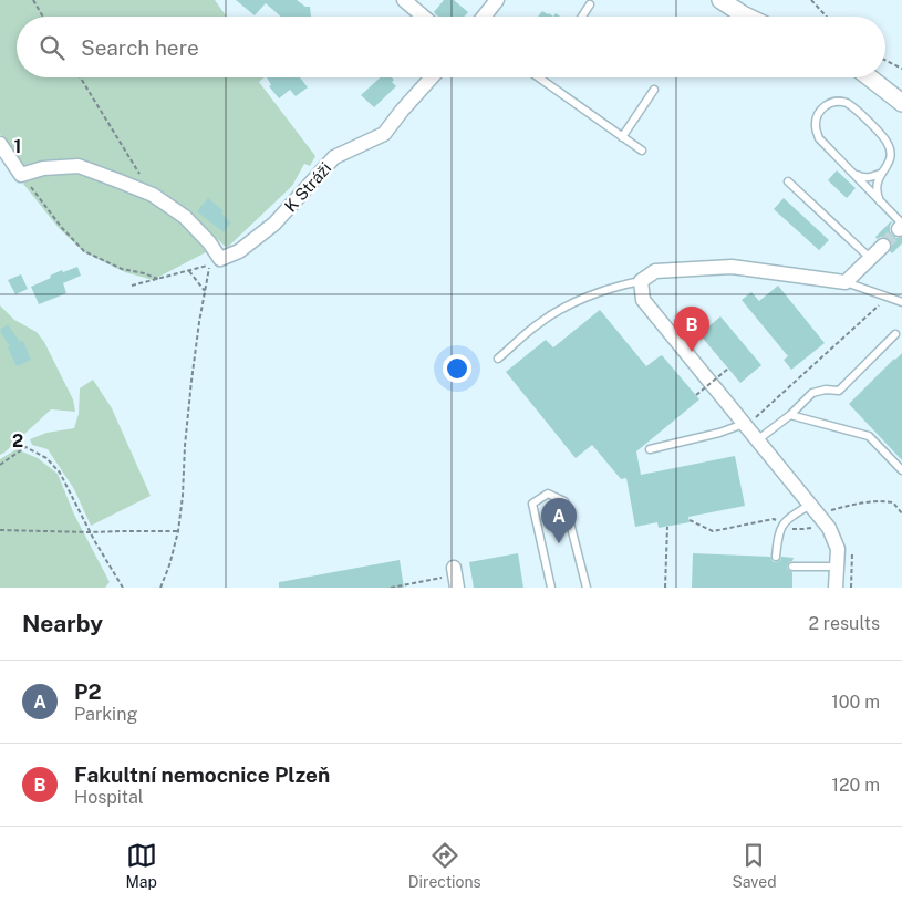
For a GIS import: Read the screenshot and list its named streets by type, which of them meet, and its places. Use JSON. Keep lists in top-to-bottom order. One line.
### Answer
{"streets":{"street":["K Stráži"]},"page":{"search":"Search here","pins":["B","A"],"heading":["Nearby","2 results"],"list":[{"mark":"A","name":"P2","note":"Parking","value":"100 m"},{"mark":"B","name":"Fakultní nemocnice Plzeň","note":"Hospital","value":"120 m"}],"nav":["Map","Directions","Saved"]},"grid":{"rows":["1","2"]}}
